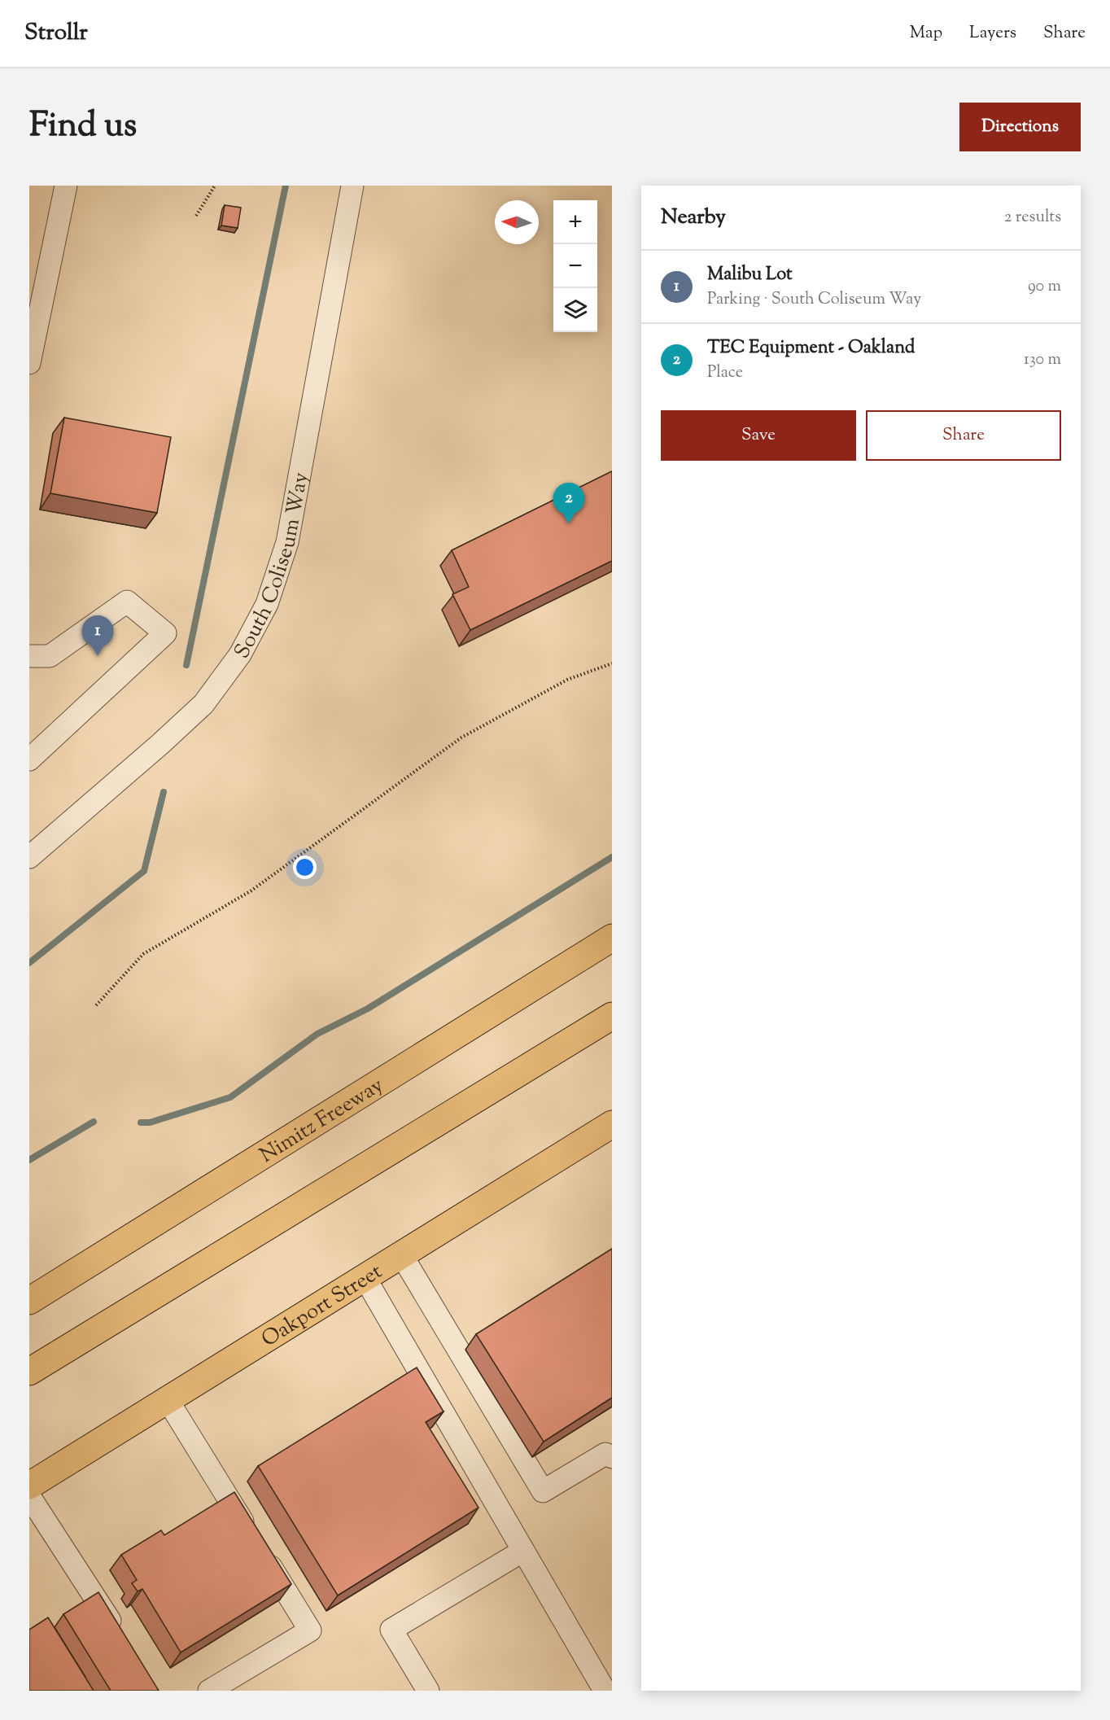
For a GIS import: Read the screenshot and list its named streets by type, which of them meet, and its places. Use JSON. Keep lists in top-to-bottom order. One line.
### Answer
{"streets":{"main road":["Nimitz Freeway","Oakport Street"],"street":["South Coliseum Way"]},"north":"left","page":{"header":"Strollr","nav":["Map","Layers","Share"],"title":"Find us","buttons":["Directions",["Save","Share"]],"heading":["Nearby","2 results"],"map_buttons":["+","−"],"list":[{"mark":"1","name":"Malibu Lot","note":"Parking · South Coliseum Way","value":"90 m"},{"mark":"2","name":"TEC Equipment - Oakland","note":"Place","value":"130 m"}],"pins":["2","1"]}}
